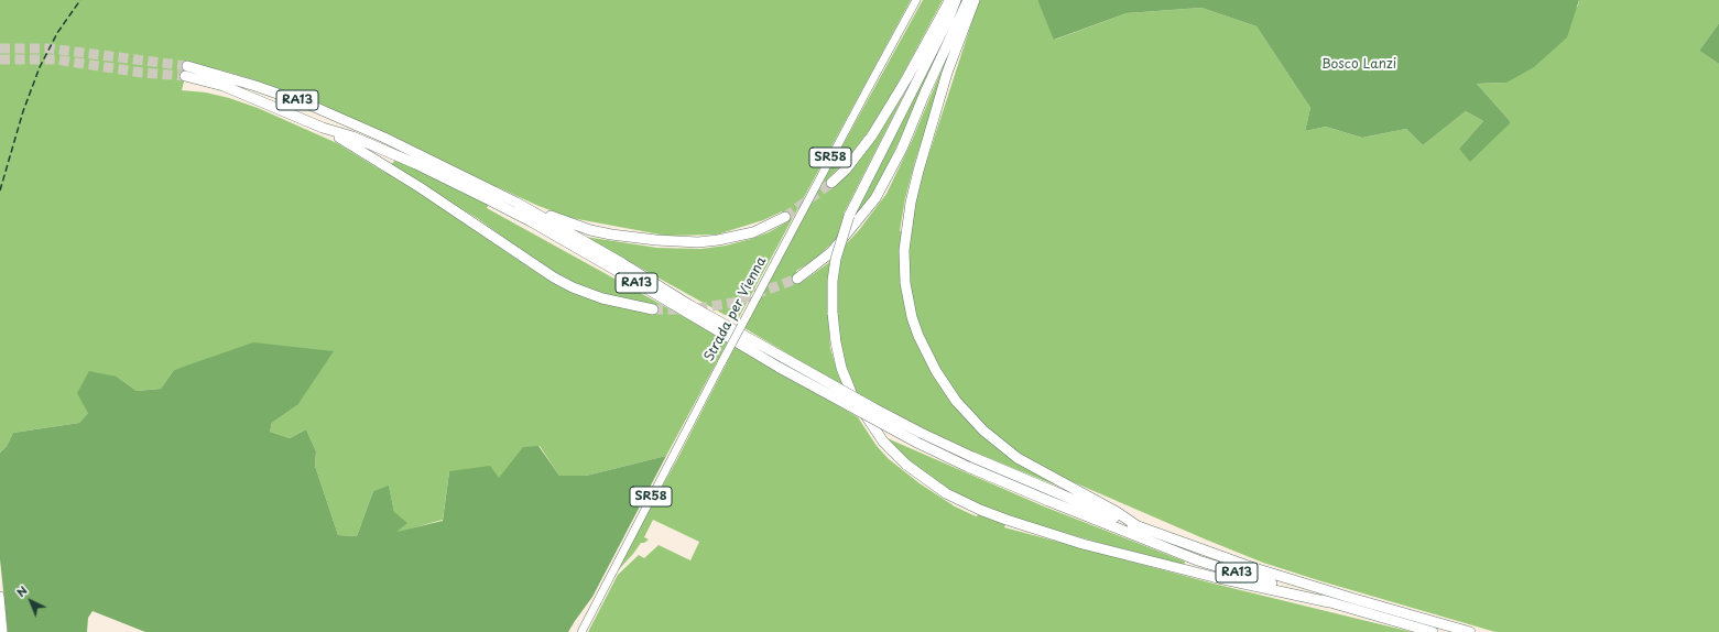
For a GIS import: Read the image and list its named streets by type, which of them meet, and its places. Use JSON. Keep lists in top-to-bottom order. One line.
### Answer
{"streets":{"highway":["RA13"],"main road":["SR58","Strada per Vienna"]},"parks":["Bosco Lanzi"],"north":"top left"}
